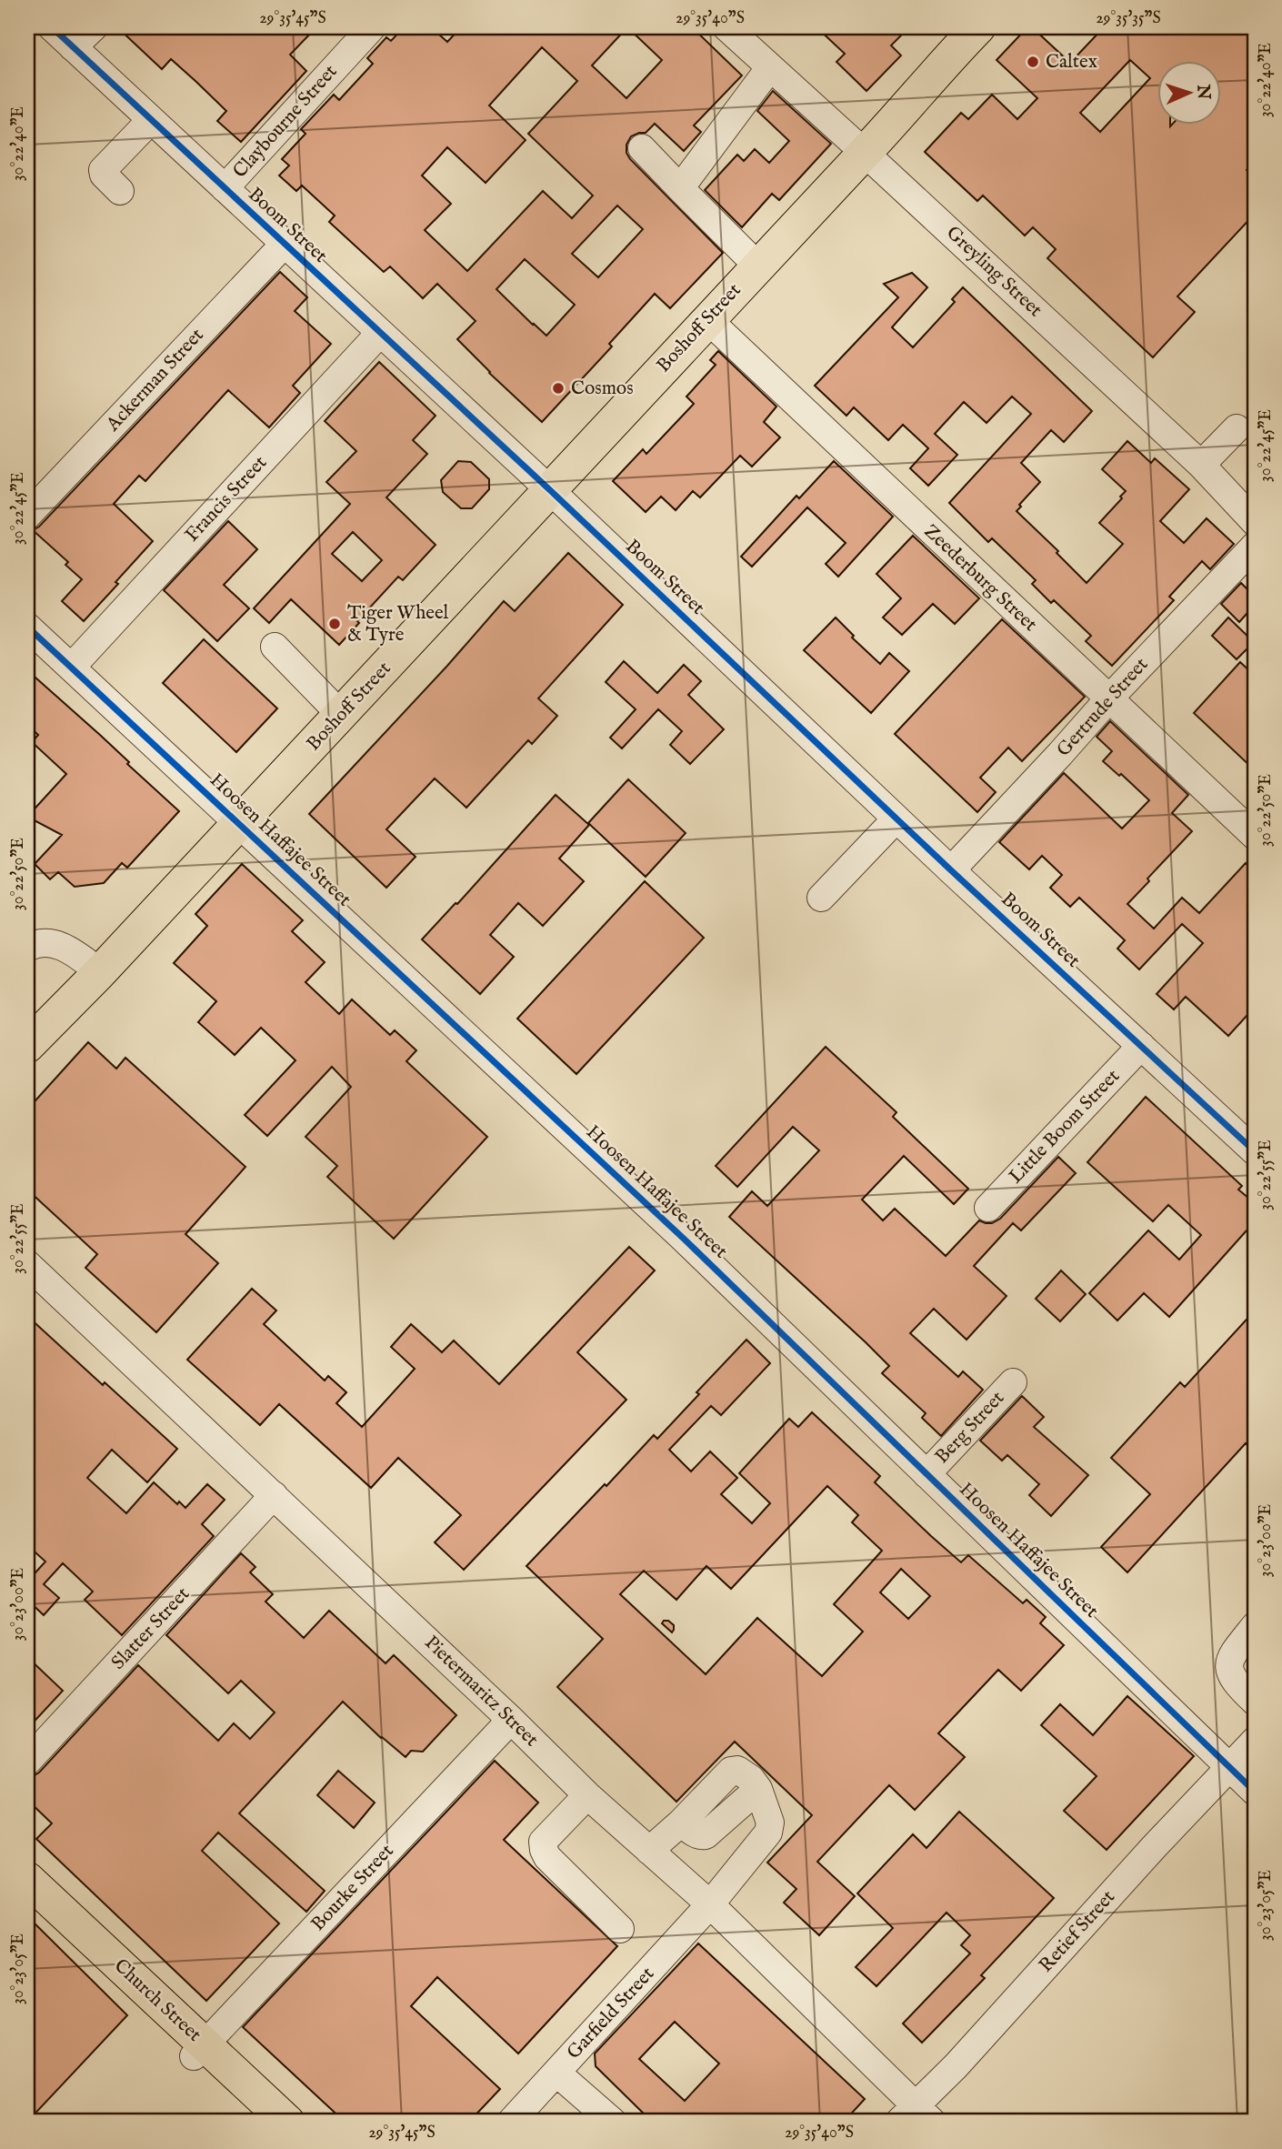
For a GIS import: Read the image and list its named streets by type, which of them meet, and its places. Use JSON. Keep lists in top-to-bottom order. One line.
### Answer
{"streets":{"main road":["Boshoff Street","Church Street"],"street":["Claybourne Street","Boom Street","Greyling Street","Ackerman Street","Francis Street","Zeederburg Street","Gertrude Street","Hoosen Haffajee Street","Little Boom Street","Berg Street","Slatter Street","Pietermaritz Street","Bourke Street","Retief Street","Garfield Street"]},"crossings":[["Claybourne Street","Boom Street"],["Boom Street","Boshoff Street"],["Boom Street","Ackerman Street"],["Boom Street","Francis Street"],["Boom Street","Gertrude Street"],["Boom Street","Little Boom Street"],["Greyling Street","Boshoff Street"],["Boshoff Street","Zeederburg Street"],["Boshoff Street","Hoosen Haffajee Street"],["Francis Street","Hoosen Haffajee Street"],["Zeederburg Street","Gertrude Street"],["Hoosen Haffajee Street","Berg Street"],["Hoosen Haffajee Street","Retief Street"],["Slatter Street","Pietermaritz Street"],["Pietermaritz Street","Bourke Street"],["Pietermaritz Street","Retief Street"],["Pietermaritz Street","Garfield Street"],["Bourke Street","Church Street"]],"places":["Caltex","Cosmos","Tiger Wheel & Tyre"],"north":"right","coordinates":["29°35'45\"S","29°35'40\"S","29°35'35\"S","30°22'40\"E","30°22'45\"E","30°22'50\"E","30°22'55\"E","30°23'00\"E","30°23'05\"E"]}
